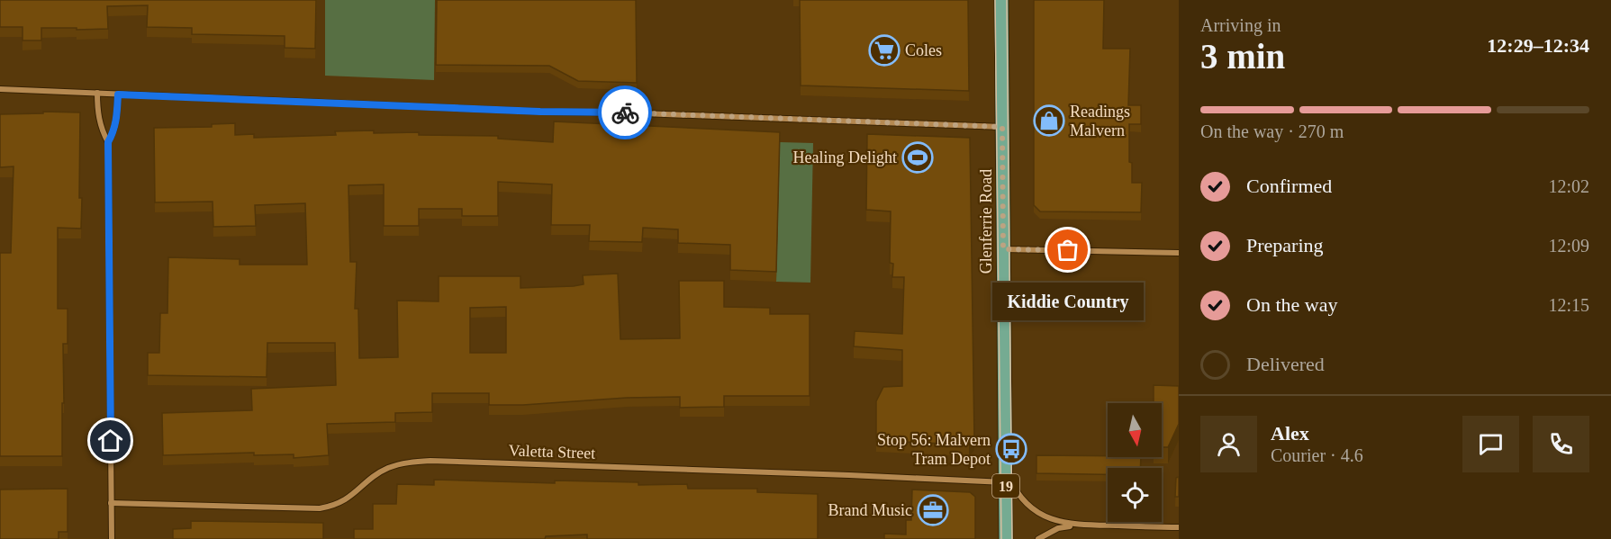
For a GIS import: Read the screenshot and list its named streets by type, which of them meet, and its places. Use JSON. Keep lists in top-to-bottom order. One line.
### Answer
{"streets":{"main road":["Glenferrie Road","19"],"street":["Valetta Street"]},"crossings":[["Glenferrie Road","Valetta Street"]],"places":{"supermarket":["Coles"],"shop":["Readings Malvern"],"sports":["Healing Delight"],"other":["Kiddie Country"],"bus stop":["Stop 56: Malvern Tram Depot"],"office":["Brand Music"]},"north":"bottom","page":{"heading":["3 min","Arriving in","12:29–12:34"],"panel":["Alex","Courier · 4.6"],"bar":"On the way · 270 m","list":[["Confirmed","12:02"],["Preparing","12:09"],["On the way","12:15"],"Delivered"],"bubble":"Kiddie Country"}}
